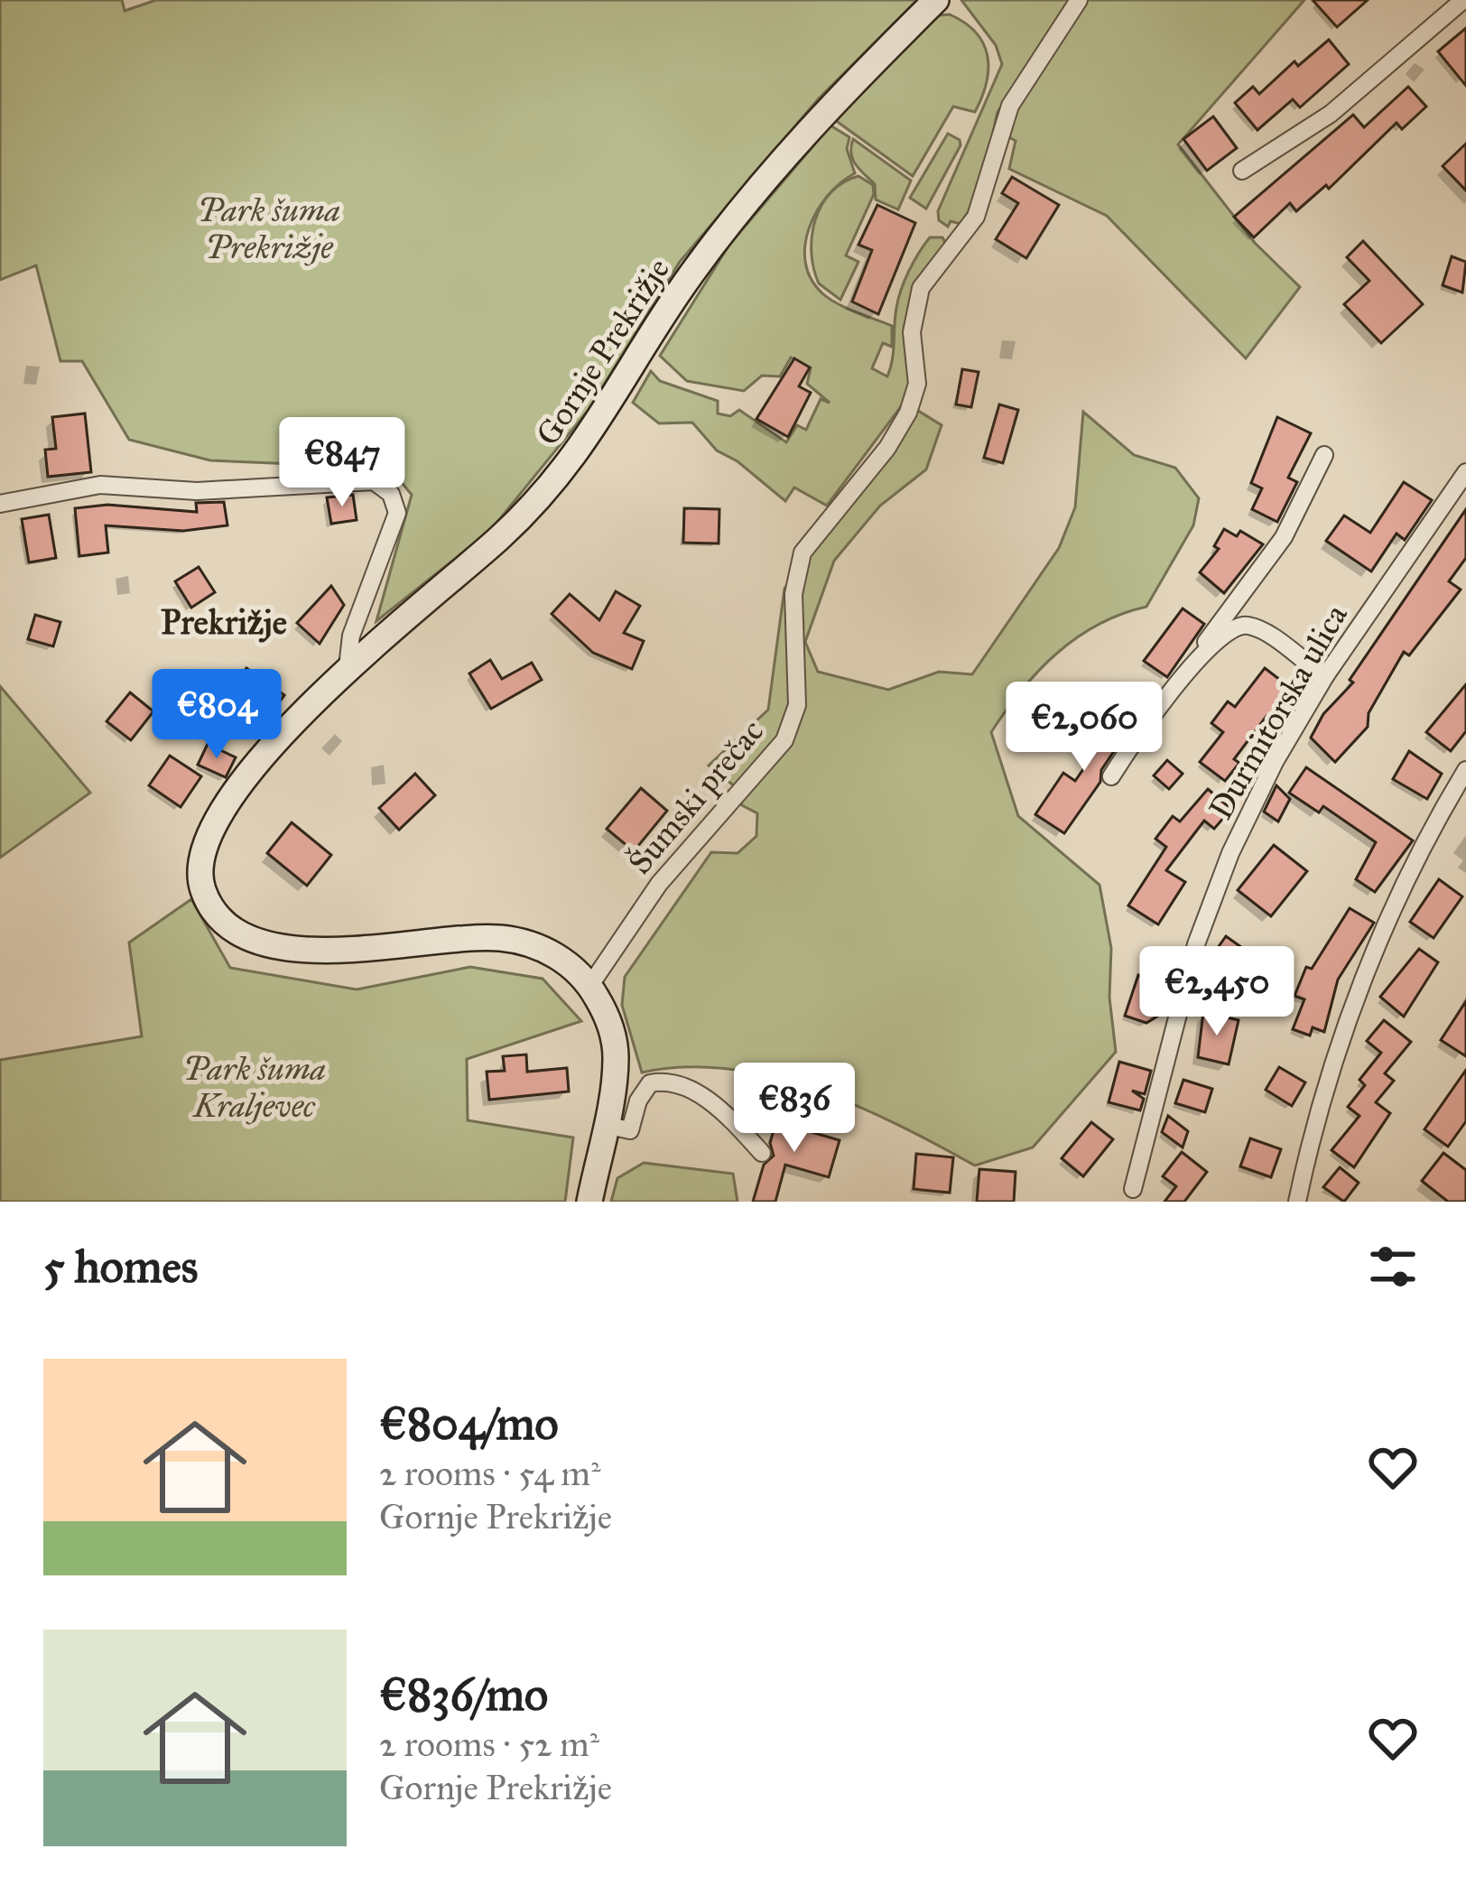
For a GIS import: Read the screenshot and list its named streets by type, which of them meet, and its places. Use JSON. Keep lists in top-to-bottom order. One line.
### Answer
{"streets":{"street":["Gornje Prekrižje","Durmitorska ulica","Šumski prečac"]},"crossings":[["Gornje Prekrižje","Šumski prečac"]],"districts":["Prekrižje"],"parks":["Park šuma Prekrižje","Park šuma Kraljevec"],"page":{"price":["€847","€804","€2,060","€2,450","€836"],"heading":"5 homes","list":[{"name":"€804/mo","note":"2 rooms · 54 m² · Gornje Prekrižje"},{"name":"€836/mo","note":"2 rooms · 52 m² · Gornje Prekrižje"}]}}
